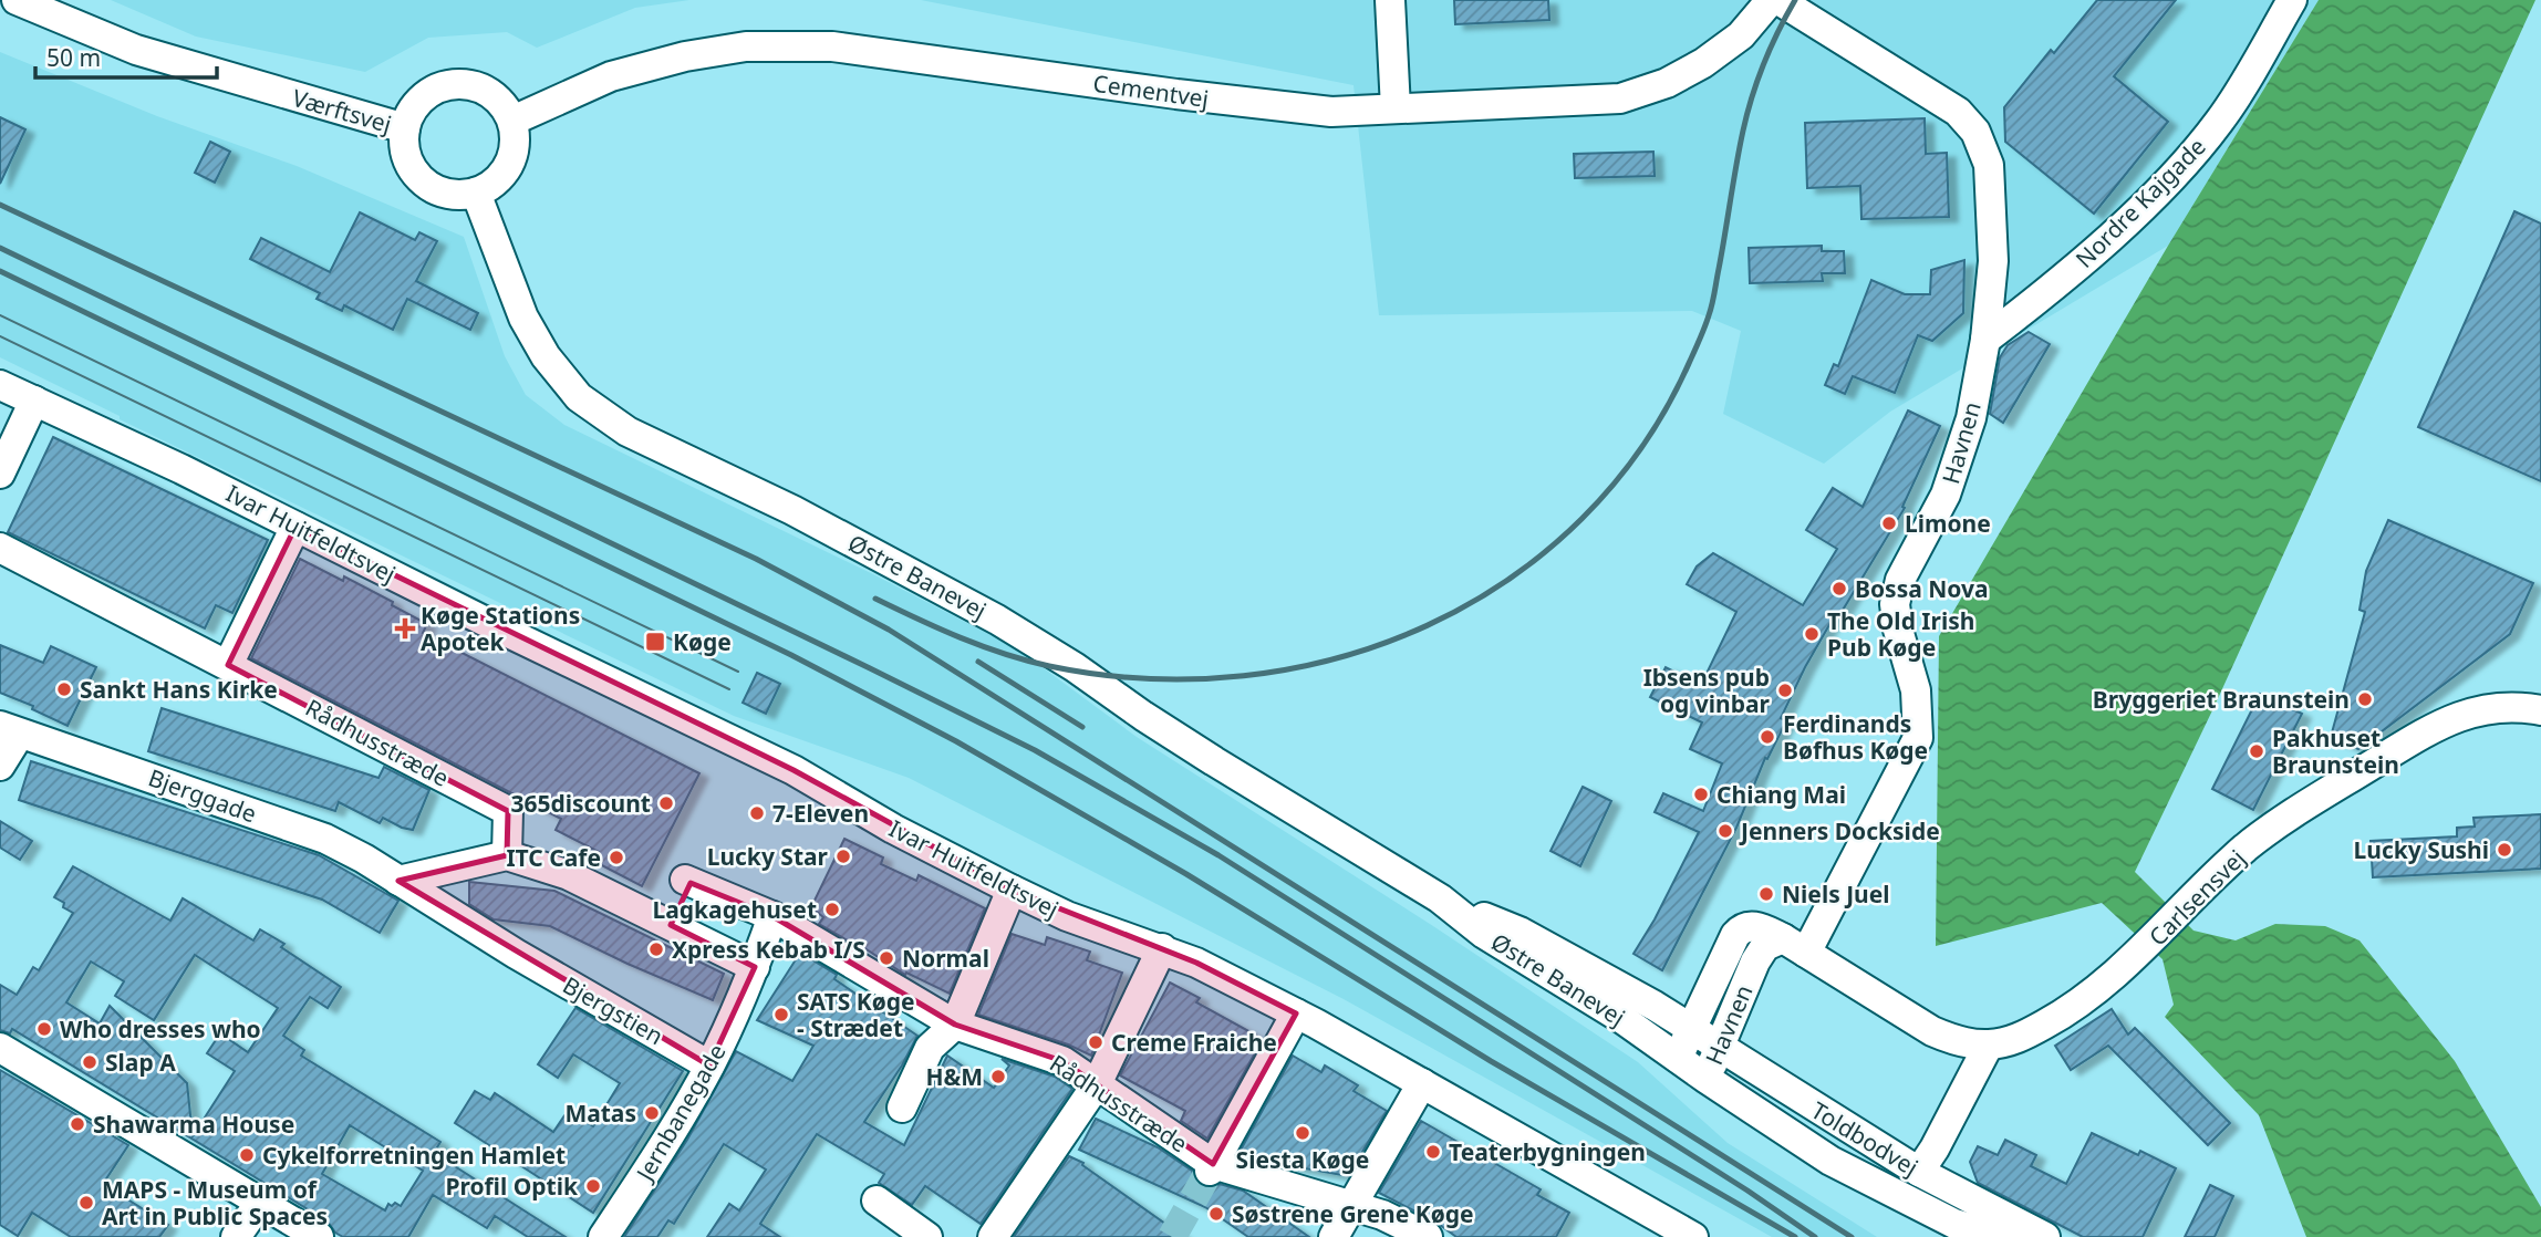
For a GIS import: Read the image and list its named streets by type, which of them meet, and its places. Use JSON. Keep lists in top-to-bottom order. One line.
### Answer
{"streets":{"street":["Cementvej","Værftsvej","Nordre Kajgade","Havnen","Ivar Huitfeldtsvej","Østre Banevej","Rådhusstræde","Bjerggade","Carlsensvej","Bjergstien","Jernbanegade","Toldbodvej"]},"crossings":[["Cementvej","Værftsvej"],["Cementvej","Østre Banevej"],["Værftsvej","Østre Banevej"],["Nordre Kajgade","Havnen"],["Havnen","Østre Banevej"],["Havnen","Carlsensvej"],["Havnen","Toldbodvej"],["Østre Banevej","Toldbodvej"],["Rådhusstræde","Jernbanegade"],["Bjerggade","Bjergstien"],["Bjergstien","Jernbanegade"]],"places":{"other":["Limone","Bossa Nova","The Old Irish Pub Køge","Sankt Hans Kirke","Ibsens pub og vinbar","Bryggeriet Braunstein","Ferdinands Bøfhus Køge","Pakhuset Braunstein","Chiang Mai","365discount","7-Eleven","Jenners Dockside","Lucky Sushi","Lucky Star","ITC Cafe","Niels Juel","Lagkagehuset","Xpress Kebab I/S","Normal","SATS Køge - Strædet","Who dresses who","Creme Fraiche","Slap A","H&M","Matas","Shawarma House","Siesta Køge","Teaterbygningen","Cykelforretningen Hamlet","Profil Optik","MAPS - Museum of Art in Public Spaces","Søstrene Grene Køge"],"health":["Køge Stations Apotek"],"transit":["Køge"]},"scale_bar":"50 m"}
